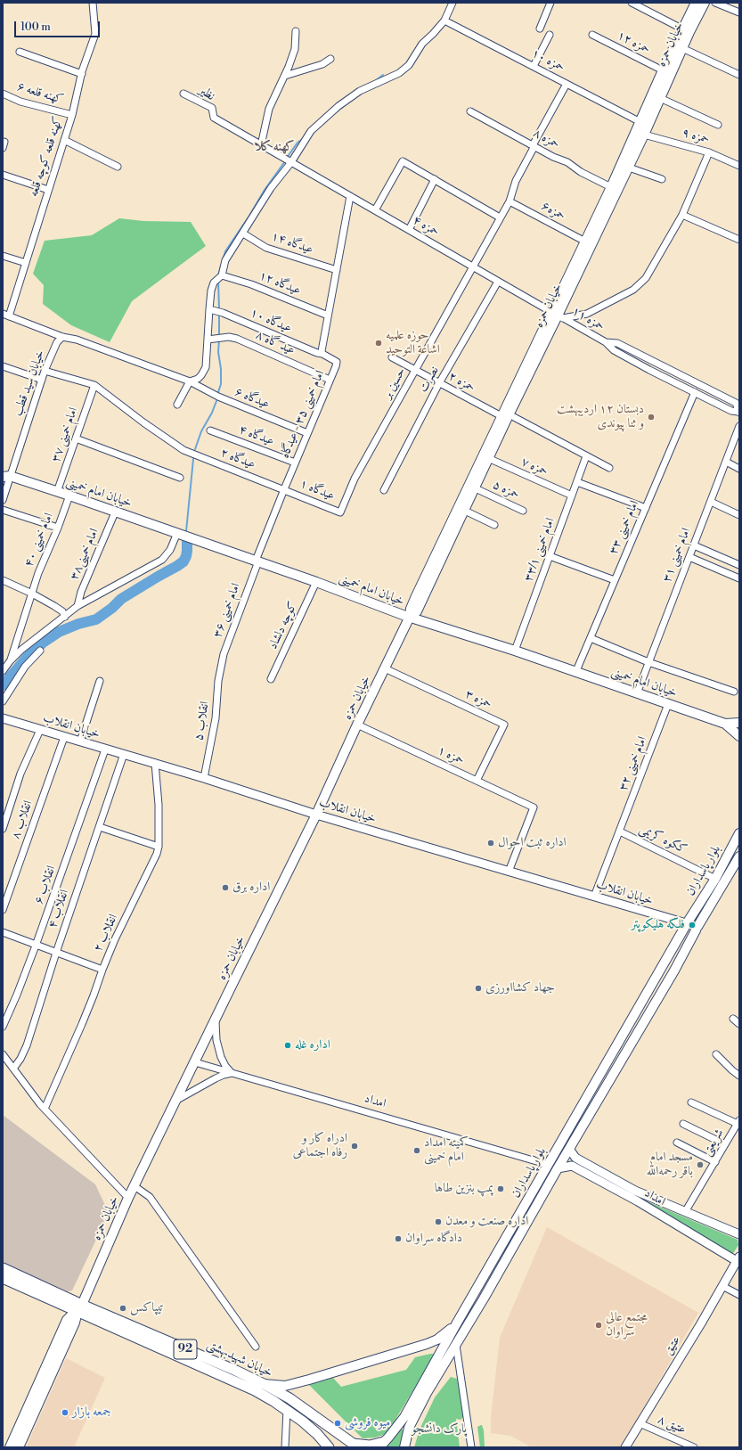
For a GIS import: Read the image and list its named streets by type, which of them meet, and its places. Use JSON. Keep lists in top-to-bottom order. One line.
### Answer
{"streets":{"main road":["خیابان حمزه","خیابان امام خمینی","بلوار پاسداران","92","خیابان شهیدبهشتی"],"street":["حمزه ۱۲","حمزه ۱۰","کهنه قلعه ۶","نظیر","حمزه ۹","حمزه ۸","کهنه قلعه کوچه قلعه","حمزه۶","حمزه ۴","عیدگاه ۱۴","عیدگاه ۱۲","حمزه ۱۱","عیدگاه ۱۰","عید گاه ۸","نصرت","حمزه ۲","خیابان سید قطب","حسین بر","عیدگاه ۶","امام خمینی ۳۵ - عیدگاه","امام خمینی ۳۷","عیدگاه ۴","عیدگاه ۲","حمزه ۷","عیدگاه ۱","حمزه ۵","امام خمینی ۳۳","امام خمینی ۴۰","امام خمینی ۳۳/۱","امام خمینی۳۸","امام خمینی ۳۱","امام خمینی ۳۶","کوچه دلشاد","حمزه ۳","انقلاب ۵","خیابان انقلاب","حمزه ۱","امام خمینی ۳۲","انقلاب ۸","ککوه کریمی","انقلاب ۶","انقلاب ۴","انقلاب ۲","امداد","شریعتی","عتیق","عتیق ۸"]},"crossings":[["حمزه ۱۲","خیابان حمزه"],["خیابان حمزه","حمزه ۱۰"],["خیابان حمزه","حمزه ۹"],["خیابان حمزه","حمزه ۸"],["خیابان حمزه","حمزه۶"],["خیابان حمزه","حمزه ۴"],["خیابان حمزه","حمزه ۱۱"],["خیابان حمزه","حمزه ۲"],["خیابان حمزه","حمزه ۷"],["خیابان حمزه","خیابان امام خمینی"],["خیابان حمزه","حمزه ۳"],["خیابان حمزه","خیابان انقلاب"],["خیابان حمزه","حمزه ۱"],["خیابان حمزه","امداد"],["خیابان حمزه","خیابان شهیدبهشتی"],["حمزه ۱۰","حسین بر"],["کهنه قلعه ۶","کهنه قلعه کوچه قلعه"],["نظیر","حمزه ۴"],["حمزه ۸","حسین بر"],["کهنه قلعه کوچه قلعه","عیدگاه ۶"],["حمزه۶","حسین بر"],["حمزه ۴","حمزه ۱۱"],["حمزه ۴","نصرت"],["حمزه ۴","حسین بر"],["حمزه ۴","امام خمینی ۳۵ - عیدگاه"],["عیدگاه ۱۴","امام خمینی ۳۵ - عیدگاه"],["عیدگاه ۱۲","امام خمینی ۳۵ - عیدگاه"],["عیدگاه ۱۰","امام خمینی ۳۵ - عیدگاه"],["عید گاه ۸","امام خمینی ۳۵ - عیدگاه"],["نصرت","حمزه ۲"],["حمزه ۲","حسین بر"],["خیابان سید قطب","عیدگاه ۶"],["خیابان سید قطب","عیدگاه ۲"],["خیابان سید قطب","خیابان امام خمینی"],["حسین بر","عیدگاه ۱"],["عیدگاه ۶","امام خمینی ۳۵ - عیدگاه"],["امام خمینی ۳۵ - عیدگاه","عیدگاه ۴"],["امام خمینی ۳۵ - عیدگاه","عیدگاه ۲"],["امام خمینی ۳۵ - عیدگاه","عیدگاه ۱"],["امام خمینی ۳۵ - عیدگاه","خیابان امام خمینی"],["امام خمینی ۳۵ - عیدگاه","امام خمینی ۳۶"],["امام خمینی ۳۷","عیدگاه ۲"],["امام خمینی ۳۷","خیابان امام خمینی"],["عیدگاه ۲","عیدگاه ۱"],["حمزه ۷","امام خمینی ۳۳/۱"],["خیابان امام خمینی","امام خمینی ۳۳"],["خیابان امام خمینی","امام خمینی ۴۰"],["خیابان امام خمینی","امام خمینی ۳۳/۱"],["خیابان امام خمینی","امام خمینی۳۸"],["خیابان امام خمینی","امام خمینی ۳۱"],["خیابان امام خمینی","امام خمینی ۳۶"],["خیابان امام خمینی","کوچه دلشاد"],["خیابان امام خمینی","امام خمینی ۳۲"],["امام خمینی ۳۶","انقلاب ۵"],["حمزه ۳","حمزه ۱"],["انقلاب ۵","خیابان انقلاب"],["خیابان انقلاب","حمزه ۱"],["خیابان انقلاب","امام خمینی ۳۲"],["خیابان انقلاب","انقلاب ۸"],["خیابان انقلاب","بلوار پاسداران"],["خیابان انقلاب","انقلاب ۶"],["خیابان انقلاب","انقلاب ۴"],["خیابان انقلاب","انقلاب ۲"],["امام خمینی ۳۲","ککوه کریمی"],["ککوه کریمی","بلوار پاسداران"],["بلوار پاسداران","امداد"],["امداد","شریعتی"],["امداد","عتیق"],["عتیق","عتیق ۸"]],"districts":["کهنه کلا"],"parks":["پارک دانشجو"],"places":["حوزه علمیه اشاعة التوحید","دبستان ۱۲ اردیبهشت و ثنا پیوندی","اداره ثبت احوال","اداره برق","فلکه هلیکوپتر","جهاد کشااورزی","اداره غله","ادراه کار و رفاه اجتماعی","کمیته امداد امام خمینی","مسجد امام باقر رحمه‌الله","پمپ بنزین طاها","اداره صنعت و معدن","دادگاه سراوان","تیپاکس","مجتمع عالی سراوان","جمعه بازار","میوه فروشی"],"scale_bar":"100 m"}
